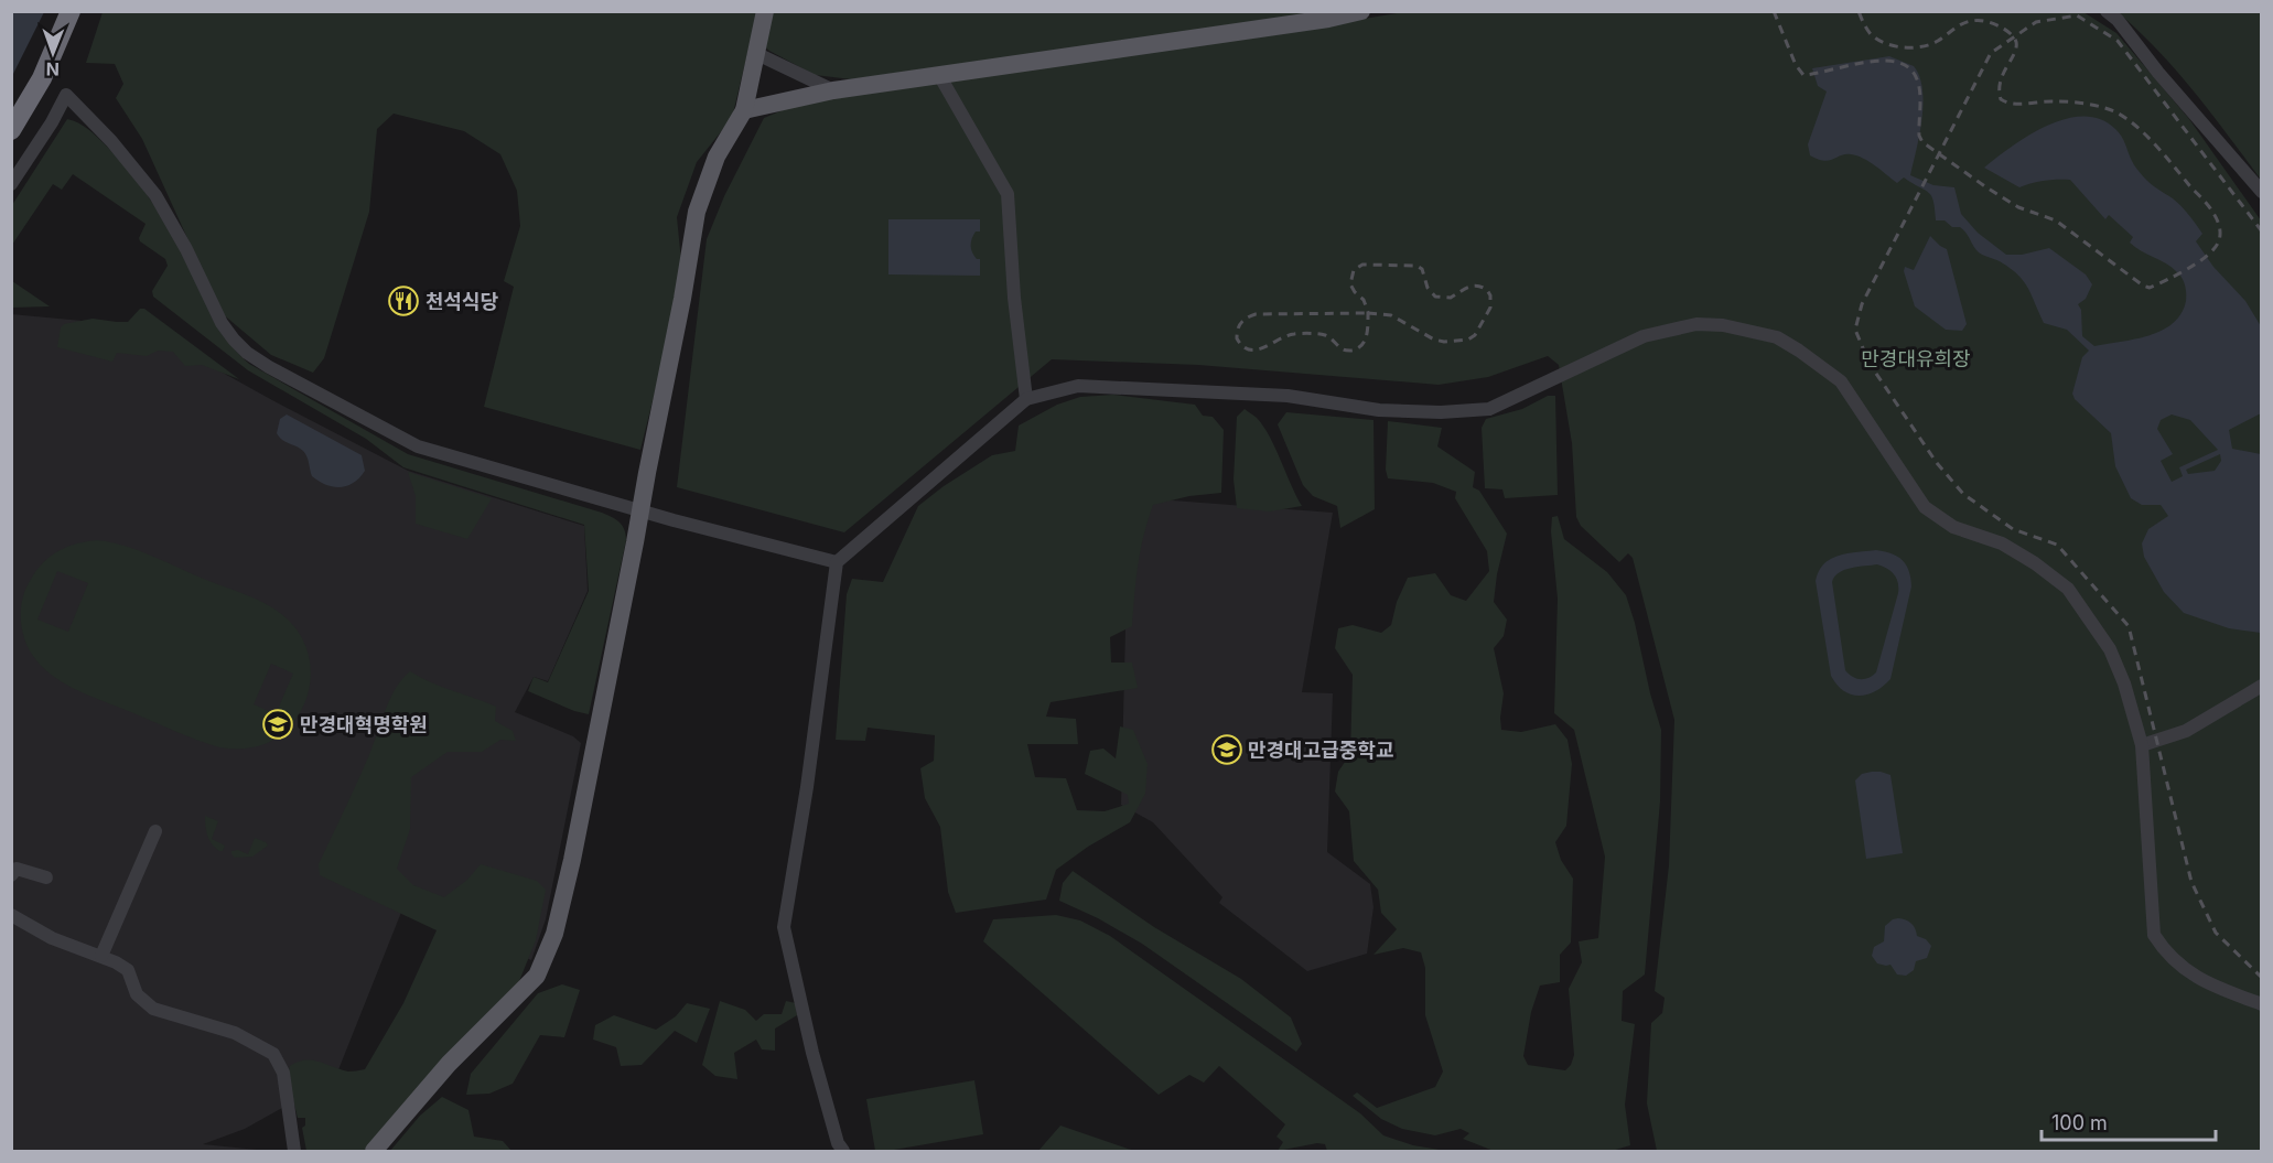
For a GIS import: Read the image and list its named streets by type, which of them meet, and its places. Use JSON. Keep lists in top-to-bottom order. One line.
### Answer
{"parks":["만경대유희장"],"places":{"restaurant":["천석식당"],"school or university":["만경대혁명학원","만경대고급중학교"]},"scale_bar":"100 m","north":"bottom"}
